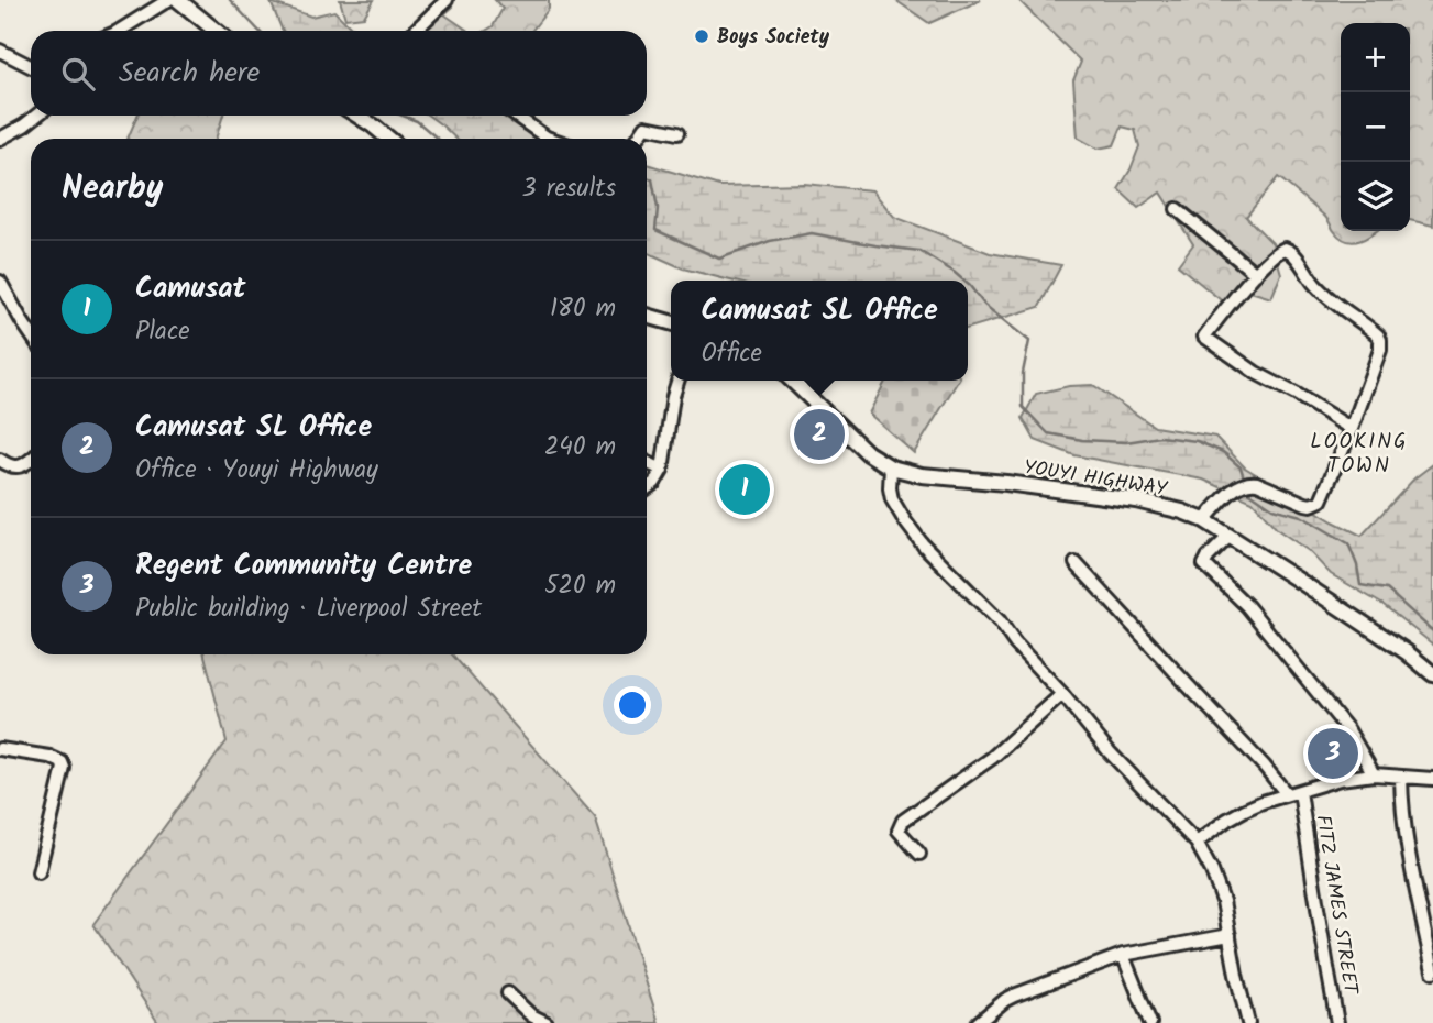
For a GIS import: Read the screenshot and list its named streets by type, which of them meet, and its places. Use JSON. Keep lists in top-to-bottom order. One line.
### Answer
{"streets":{"main road":["YOUYI HIGHWAY"],"street":["FITZ JAMES STREET"]},"districts":["LOOKING TOWN"],"places":["Boys Society"],"page":{"map_buttons":["+","−"],"search":"Search here","heading":["Nearby","3 results"],"list":[{"mark":"1","name":"Camusat","note":"Place","value":"180 m"},{"mark":"2","name":"Camusat SL Office","note":"Office · Youyi Highway","value":"240 m"},{"mark":"3","name":"Regent Community Centre","note":"Public building · Liverpool Street","value":"520 m"}],"popup":["Camusat SL Office","Office"],"pins":["2","1","3"]}}
